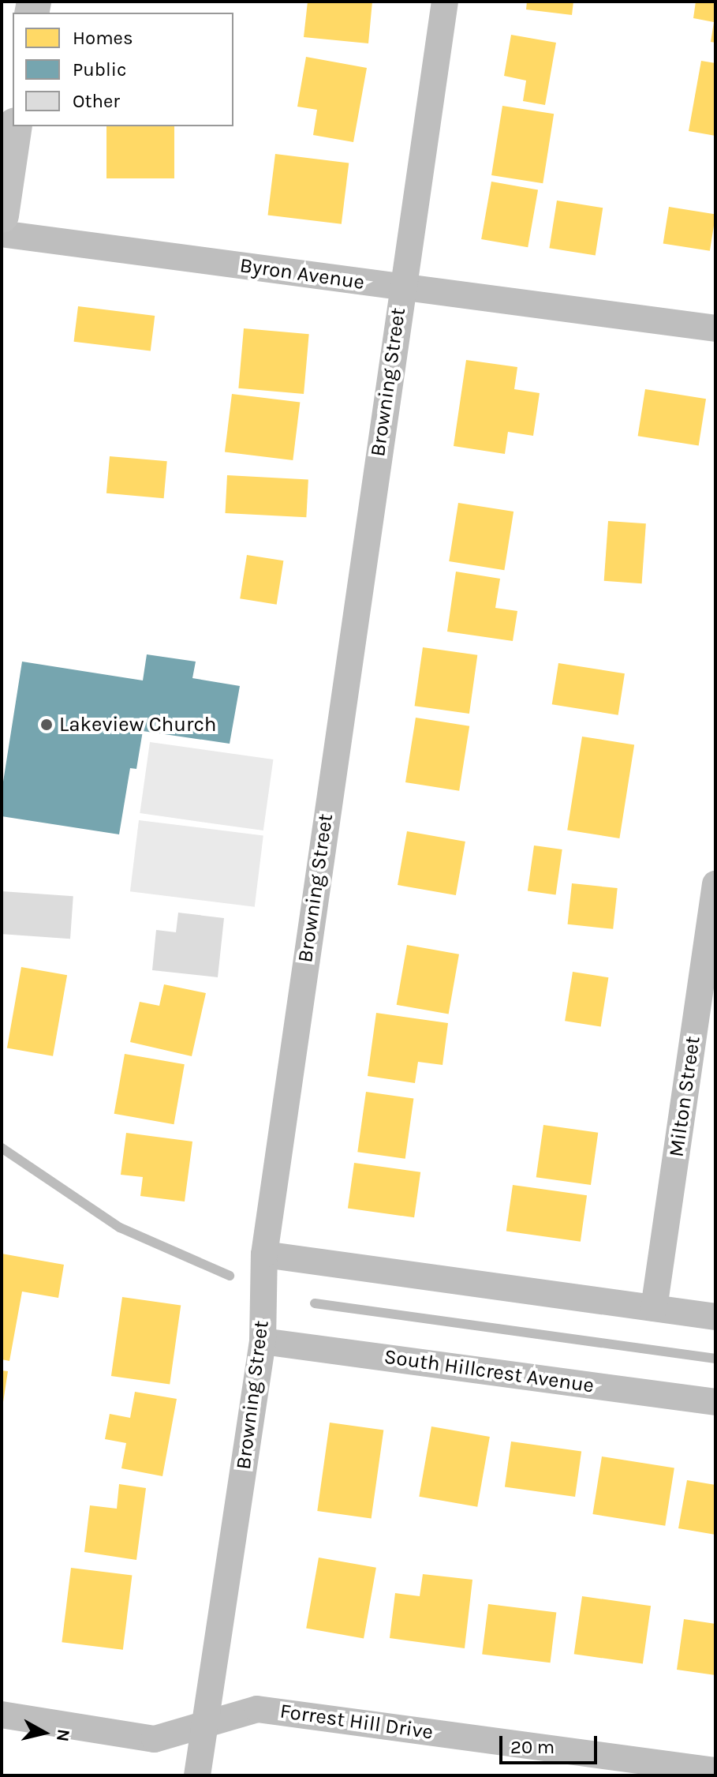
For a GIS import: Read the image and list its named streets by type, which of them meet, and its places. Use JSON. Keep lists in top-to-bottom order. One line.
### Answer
{"streets":{"street":["Byron Avenue","Browning Street","Milton Street","South Hillcrest Avenue","Forrest Hill Drive"]},"crossings":[["Byron Avenue","Browning Street"],["Browning Street","South Hillcrest Avenue"],["Browning Street","Forrest Hill Drive"]],"places":["Lakeview Church"],"legend":["Homes","Public","Other"],"scale_bar":"20 m","north":"right"}
